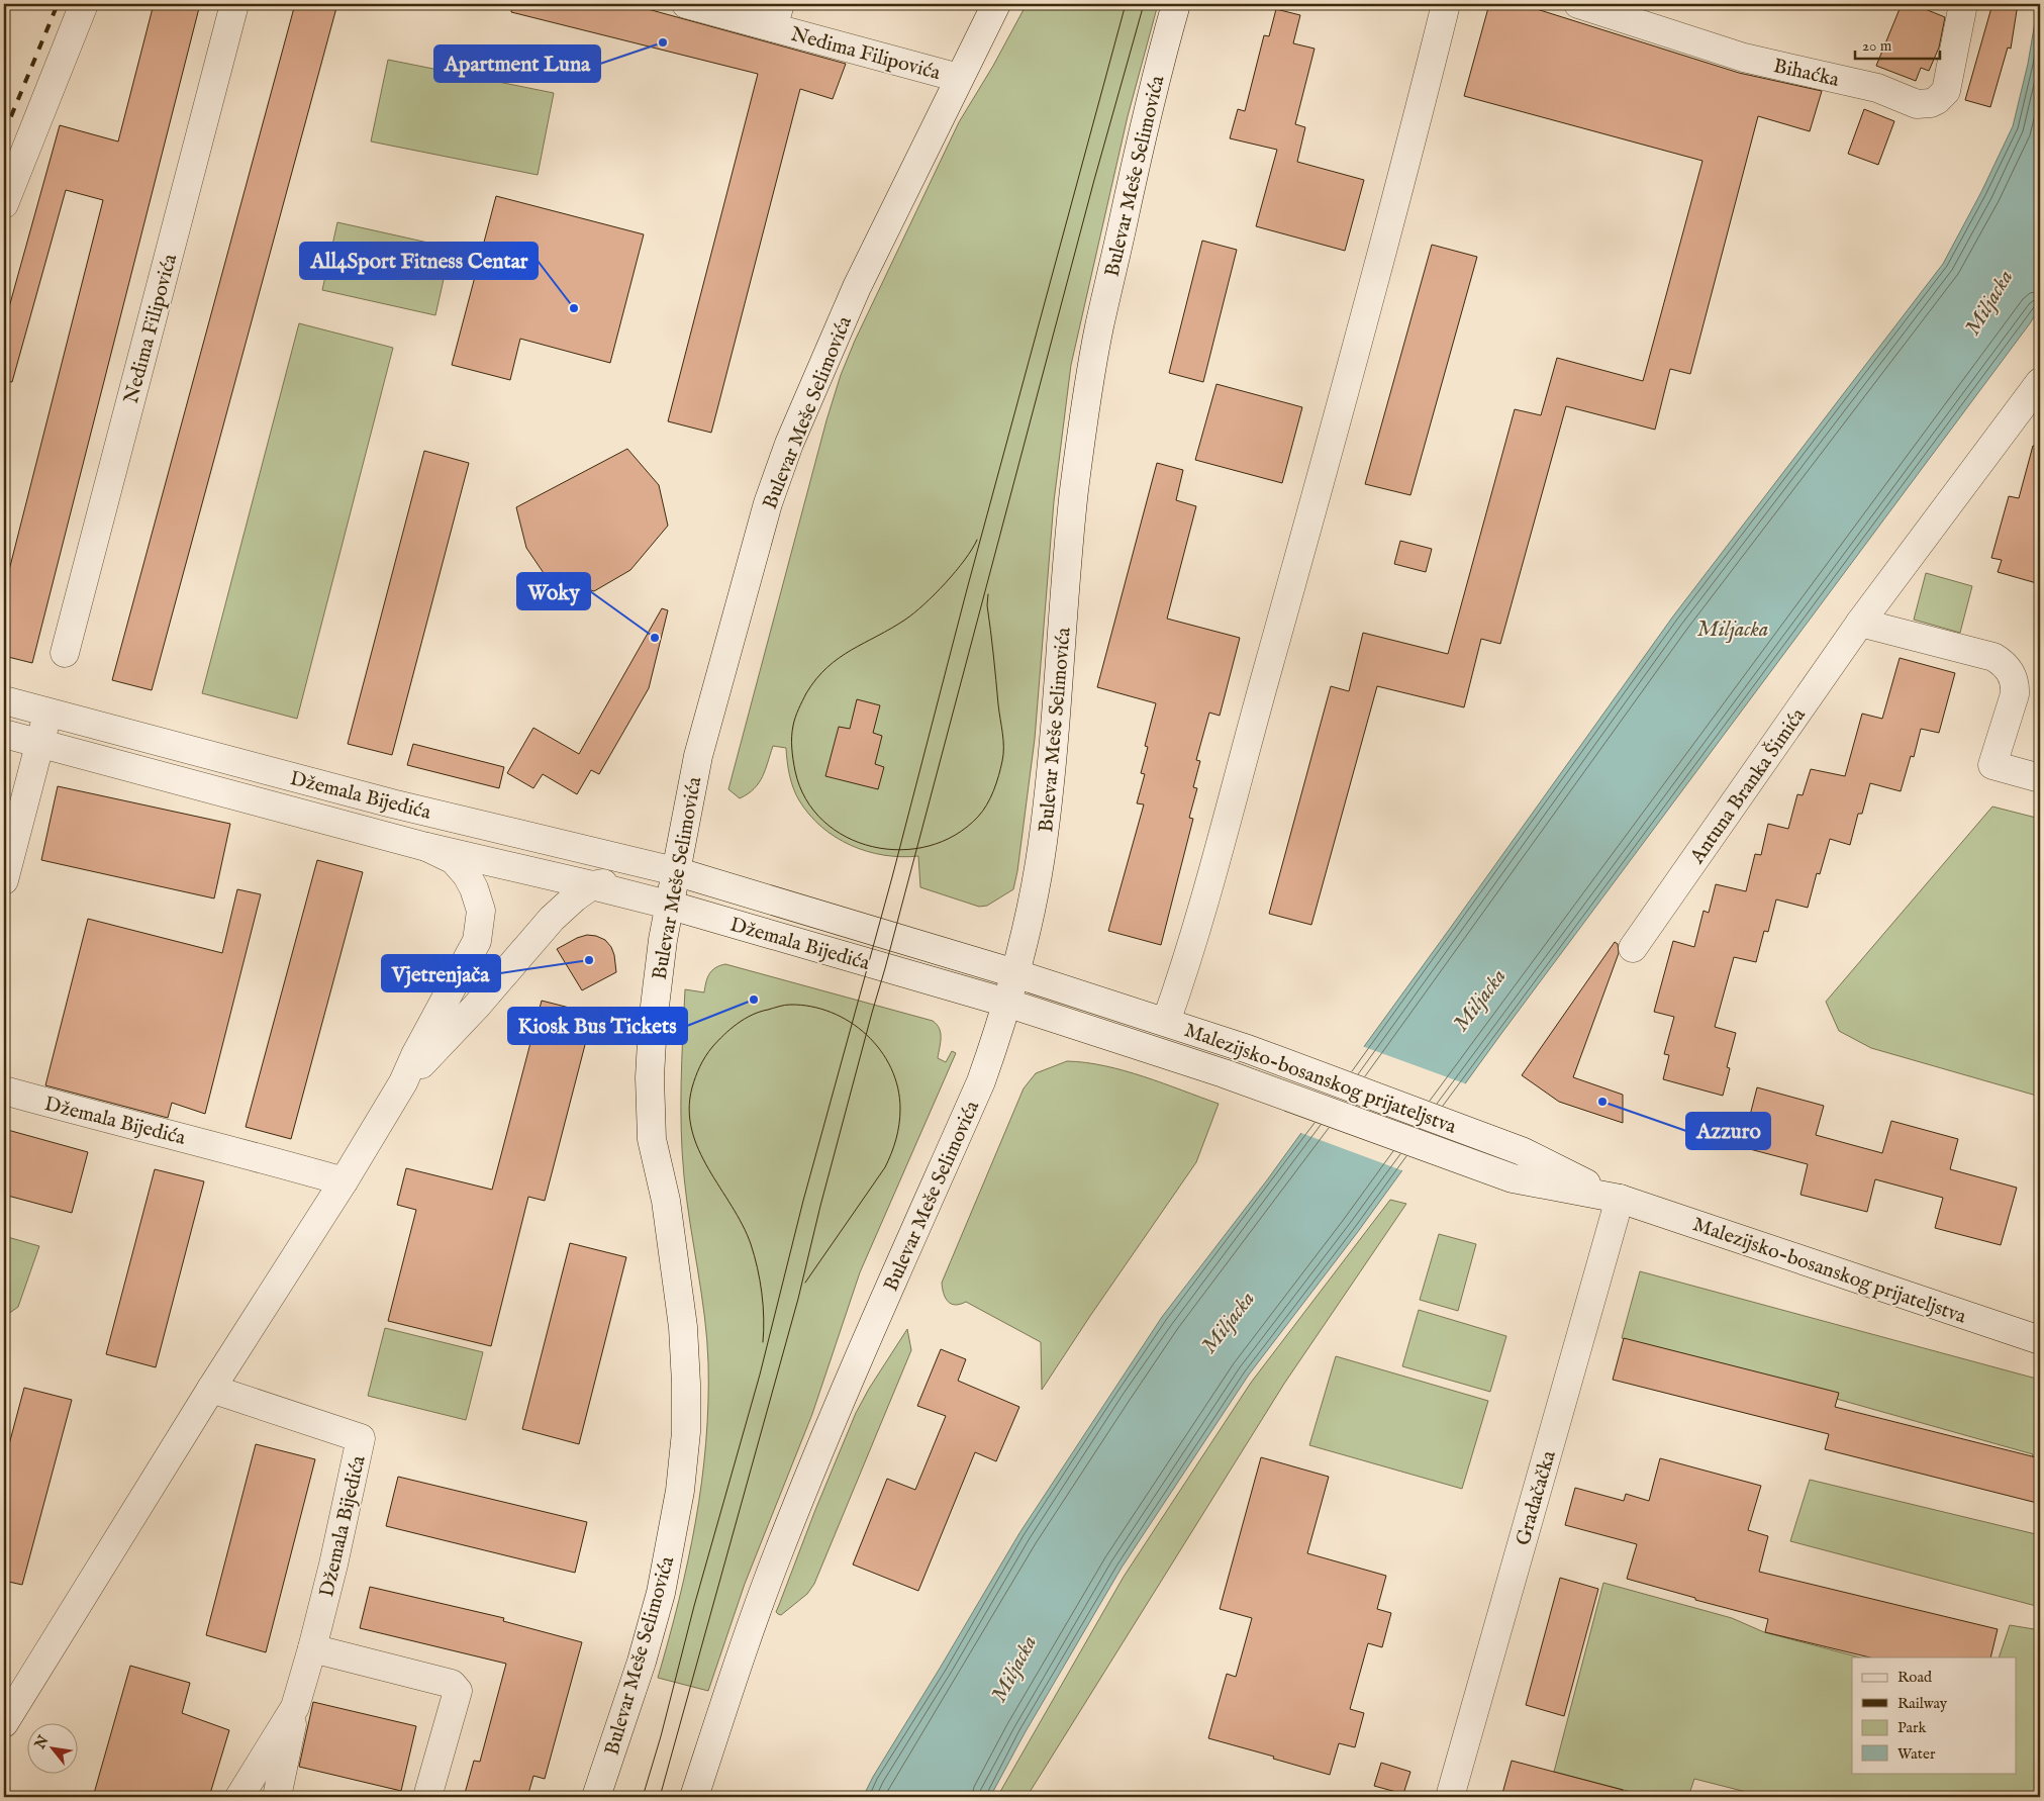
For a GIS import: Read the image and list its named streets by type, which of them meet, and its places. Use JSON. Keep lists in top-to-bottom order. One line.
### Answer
{"streets":{"street":["Nedima Filipovića","Bihaćka","Bulevar Meše Selimovića","Antuna Branka Šimića","Džemala Bijedića","Malezijsko-bosanskog prijateljstva","Gradačačka"]},"crossings":[["Nedima Filipovića","Bulevar Meše Selimovića"],["Bulevar Meše Selimovića","Džemala Bijedića"],["Bulevar Meše Selimovića","Malezijsko-bosanskog prijateljstva"],["Džemala Bijedića","Malezijsko-bosanskog prijateljstva"],["Malezijsko-bosanskog prijateljstva","Gradačačka"]],"water":["Miljacka"],"places":["Apartment Luna","All4Sport Fitness Centar","Woky","Vjetrenjača","Kiosk Bus Tickets","Azzuro"],"legend":["Road","Railway","Park","Water"],"scale_bar":"20 m","north":"top left"}
